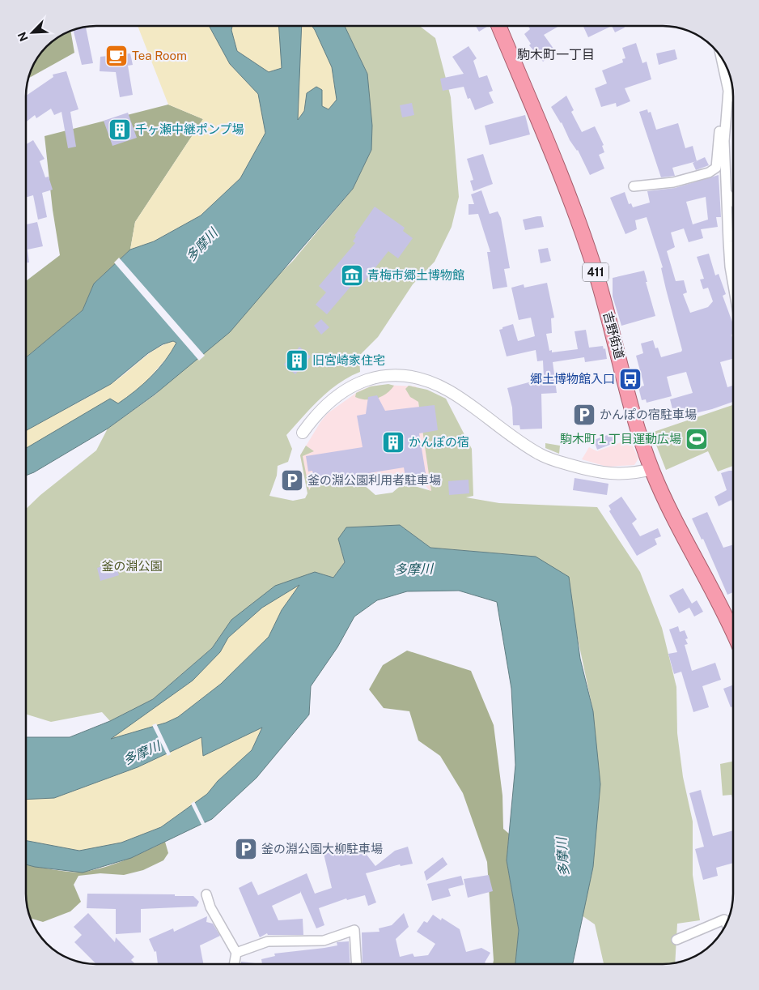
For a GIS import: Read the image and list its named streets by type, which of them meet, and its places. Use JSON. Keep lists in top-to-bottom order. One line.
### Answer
{"streets":{"highway":["411","吉野街道"]},"districts":["駒木町一丁目"],"water":["多摩川"],"parks":["釜の淵公園"],"places":{"cafe":["Tea Room"],"building":["千ヶ瀬中継ポンプ場","旧宮崎家住宅","かんぽの宿"],"museum":["青梅市郷土博物館"],"bus stop":["郷土博物館入口"],"parking":["かんぽの宿駐車場","釜の淵公園利用者駐車場","釜の淵公園大柳駐車場"],"sports":["駒木町１丁目運動広場"]},"north":"bottom left"}
